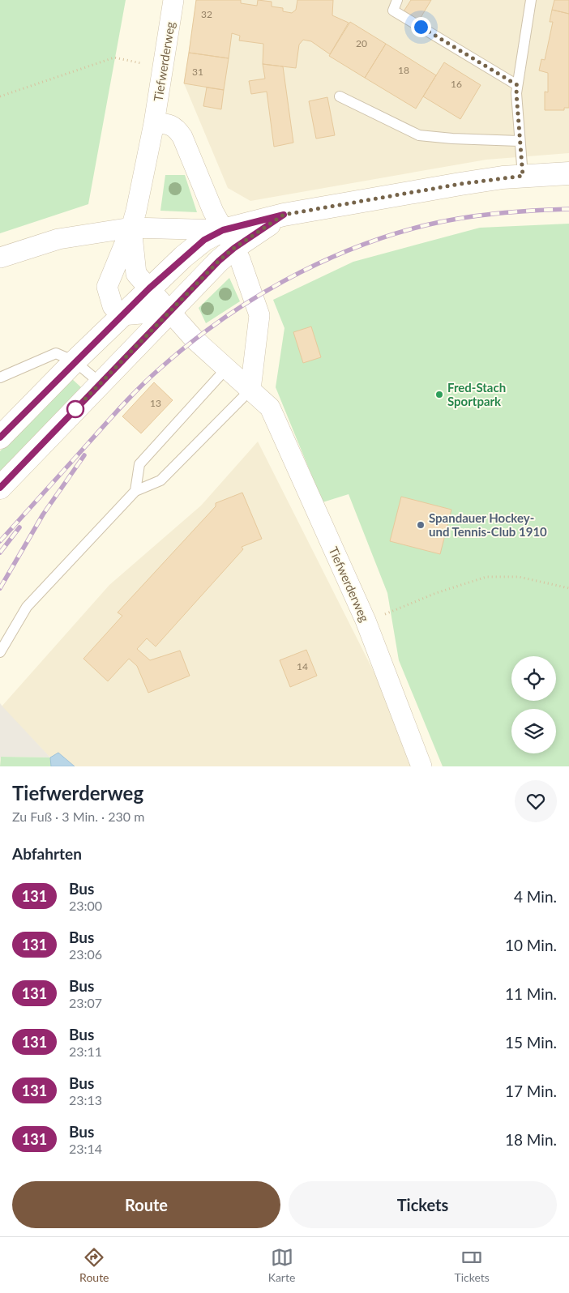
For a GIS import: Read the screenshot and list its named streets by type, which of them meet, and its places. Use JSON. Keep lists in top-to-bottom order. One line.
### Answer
{"streets":{"street":["Tiefwerderweg"]},"places":["Fred-Stach Sportpark","Spandauer Hockey- und Tennis-Club 1910"],"lines":["bus line 131"],"house_numbers":["32","20","18","31","16","13","14"],"page":{"heading":[["Tiefwerderweg","Zu Fuß · 3 Min. · 230 m"],"Abfahrten"],"list":[{"mark":"131","name":"Bus","note":"23:00","value":"4 Min."},{"mark":"131","name":"Bus","note":"23:06","value":"10 Min."},{"mark":"131","name":"Bus","note":"23:07","value":"11 Min."},{"mark":"131","name":"Bus","note":"23:11","value":"15 Min."},{"mark":"131","name":"Bus","note":"23:13","value":"17 Min."},{"mark":"131","name":"Bus","note":"23:14","value":"18 Min."}],"buttons":["Route","Tickets"],"tabs":["Route","Karte","Tickets"]}}
